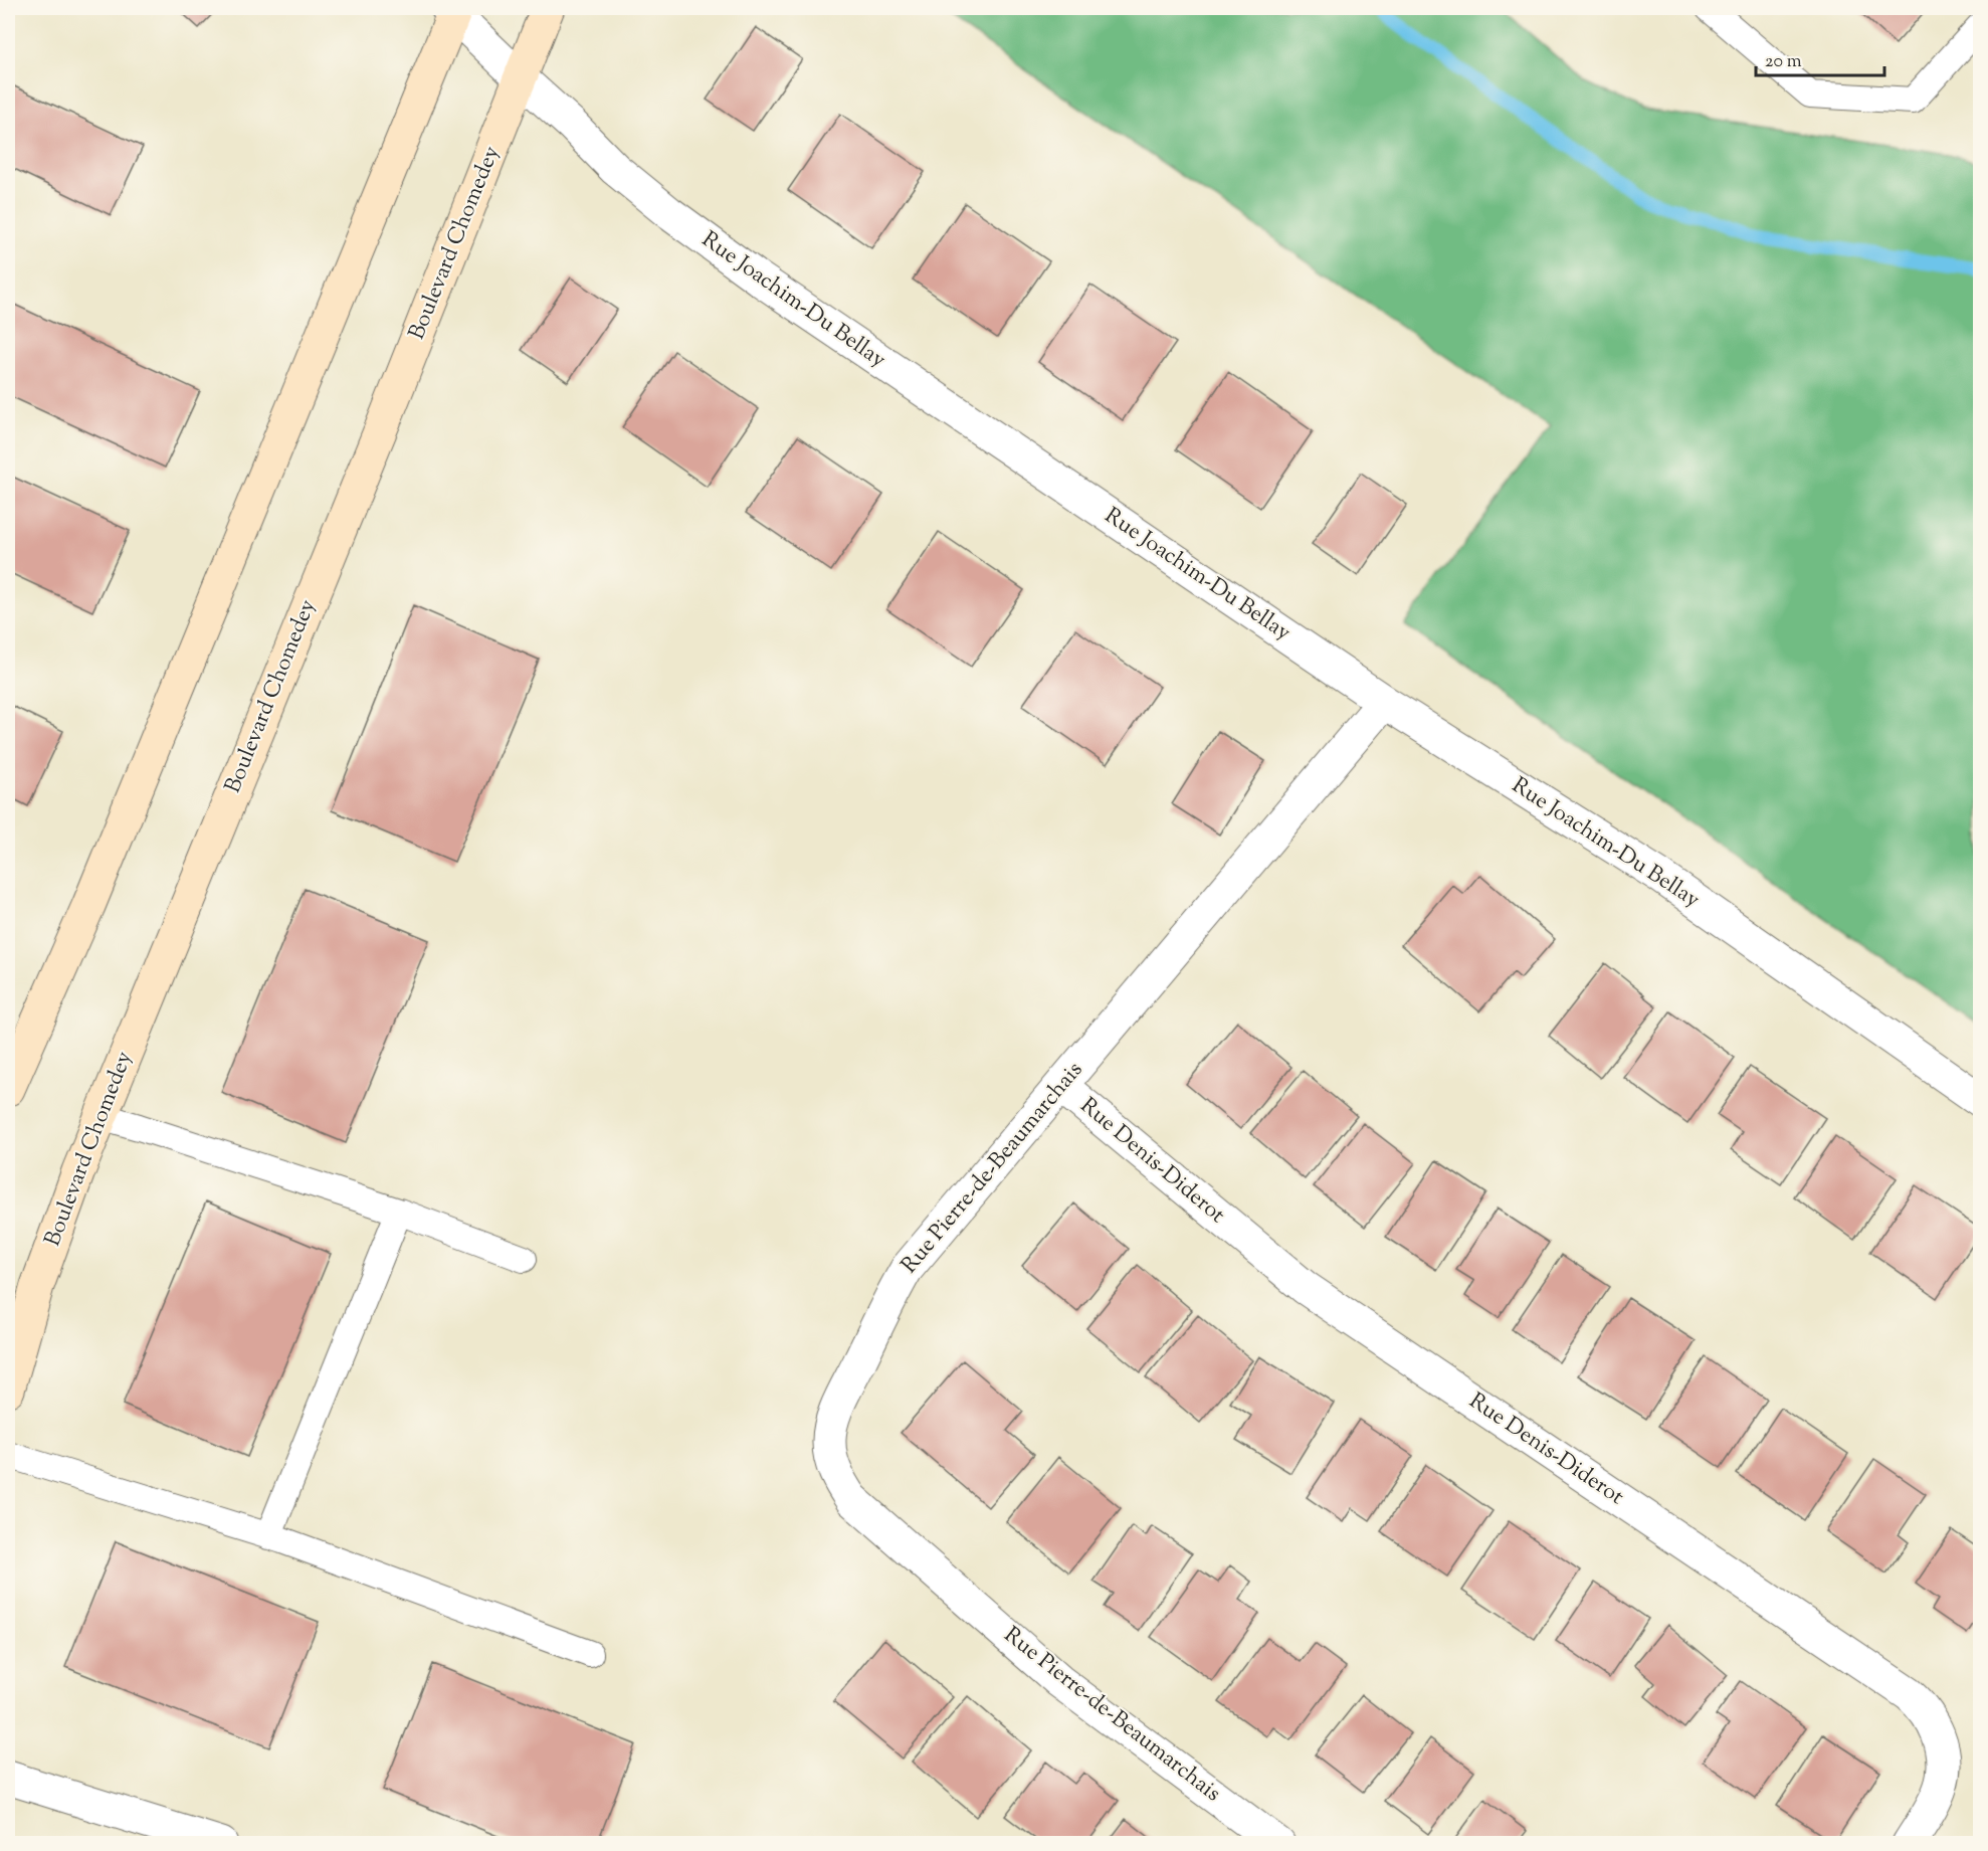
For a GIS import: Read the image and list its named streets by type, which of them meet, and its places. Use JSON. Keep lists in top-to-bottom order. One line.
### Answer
{"streets":{"street":["Boulevard Chomedey","Rue Joachim-Du Bellay","Rue Denis-Diderot","Rue Pierre-de-Beaumarchais"]},"crossings":[["Boulevard Chomedey","Rue Joachim-Du Bellay"],["Rue Joachim-Du Bellay","Rue Pierre-de-Beaumarchais"],["Rue Denis-Diderot","Rue Pierre-de-Beaumarchais"]],"scale_bar":"20 m"}
